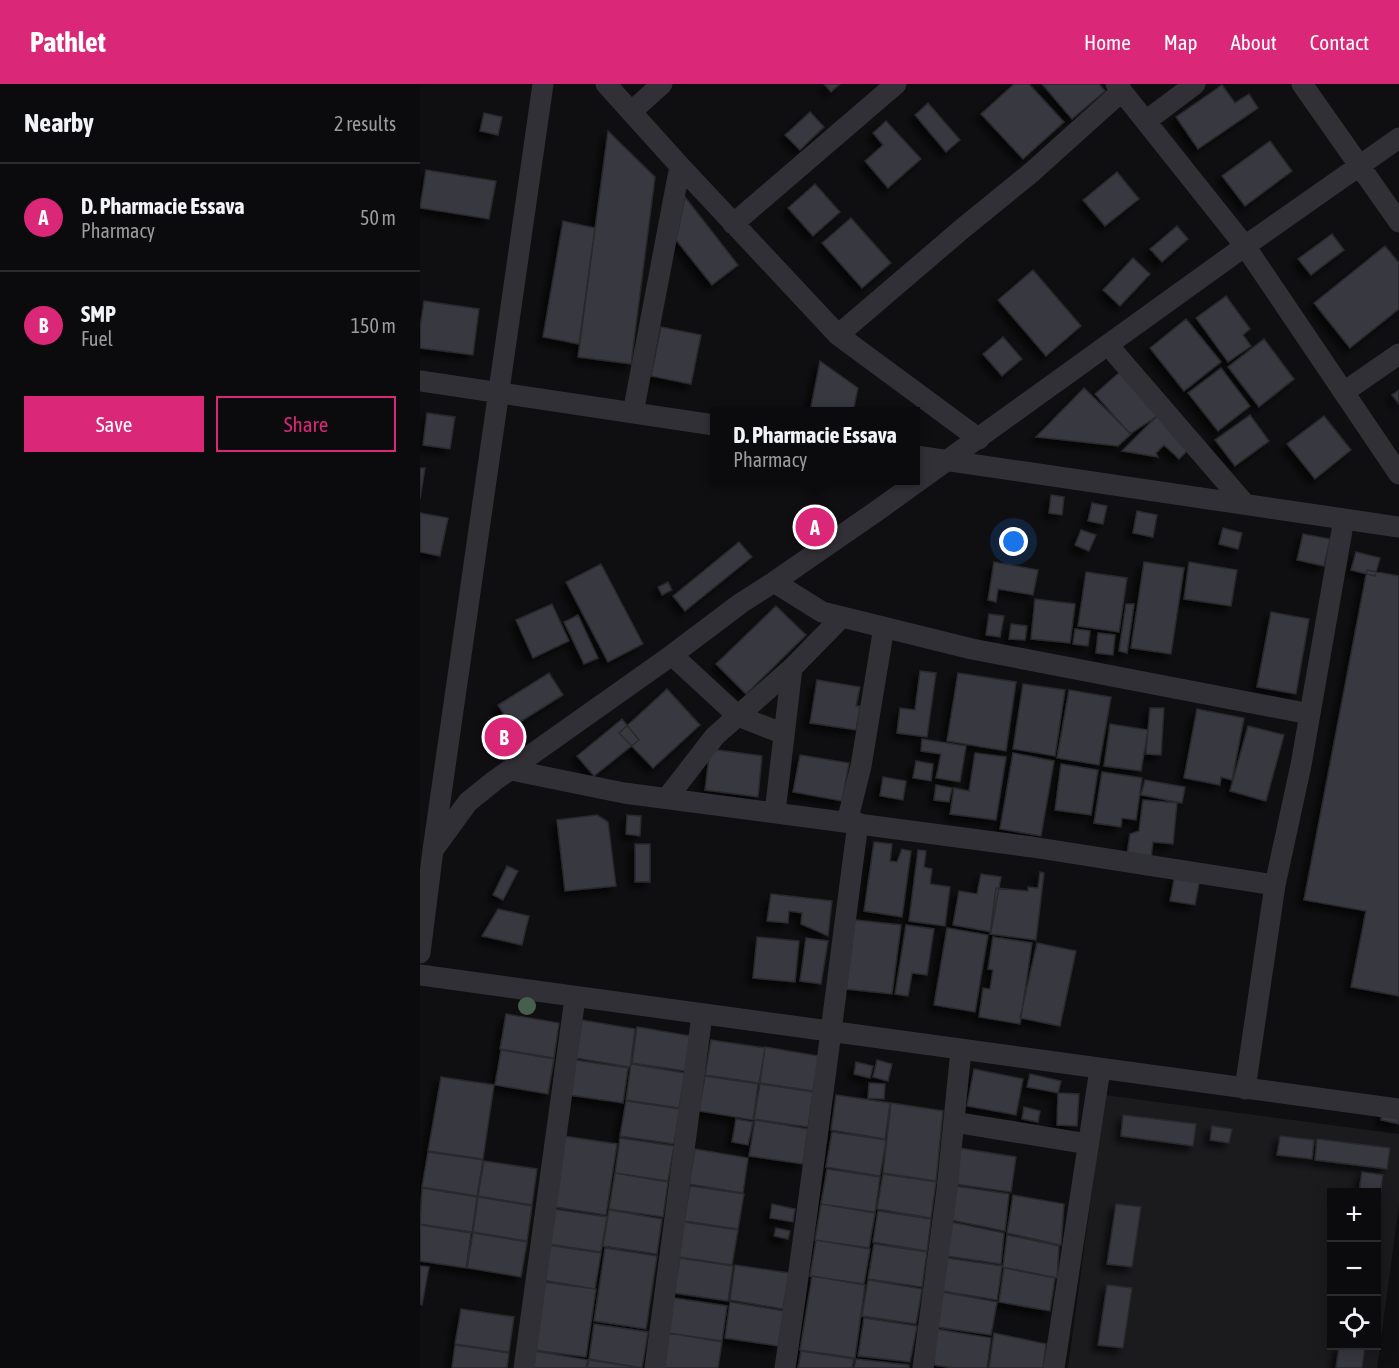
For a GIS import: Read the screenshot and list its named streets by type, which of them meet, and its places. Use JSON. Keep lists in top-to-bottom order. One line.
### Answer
{"page":{"header":"Pathlet","nav":["Home","Map","About","Contact"],"heading":["Nearby","2 results"],"list":[{"mark":"A","name":"D. Pharmacie Essava","note":"Pharmacy","value":"50 m"},{"mark":"B","name":"SMP","note":"Fuel","value":"150 m"}],"buttons":["Save","Share"],"popup":["D. Pharmacie Essava","Pharmacy"],"pins":["A","B"],"map_buttons":["+","−"]}}
